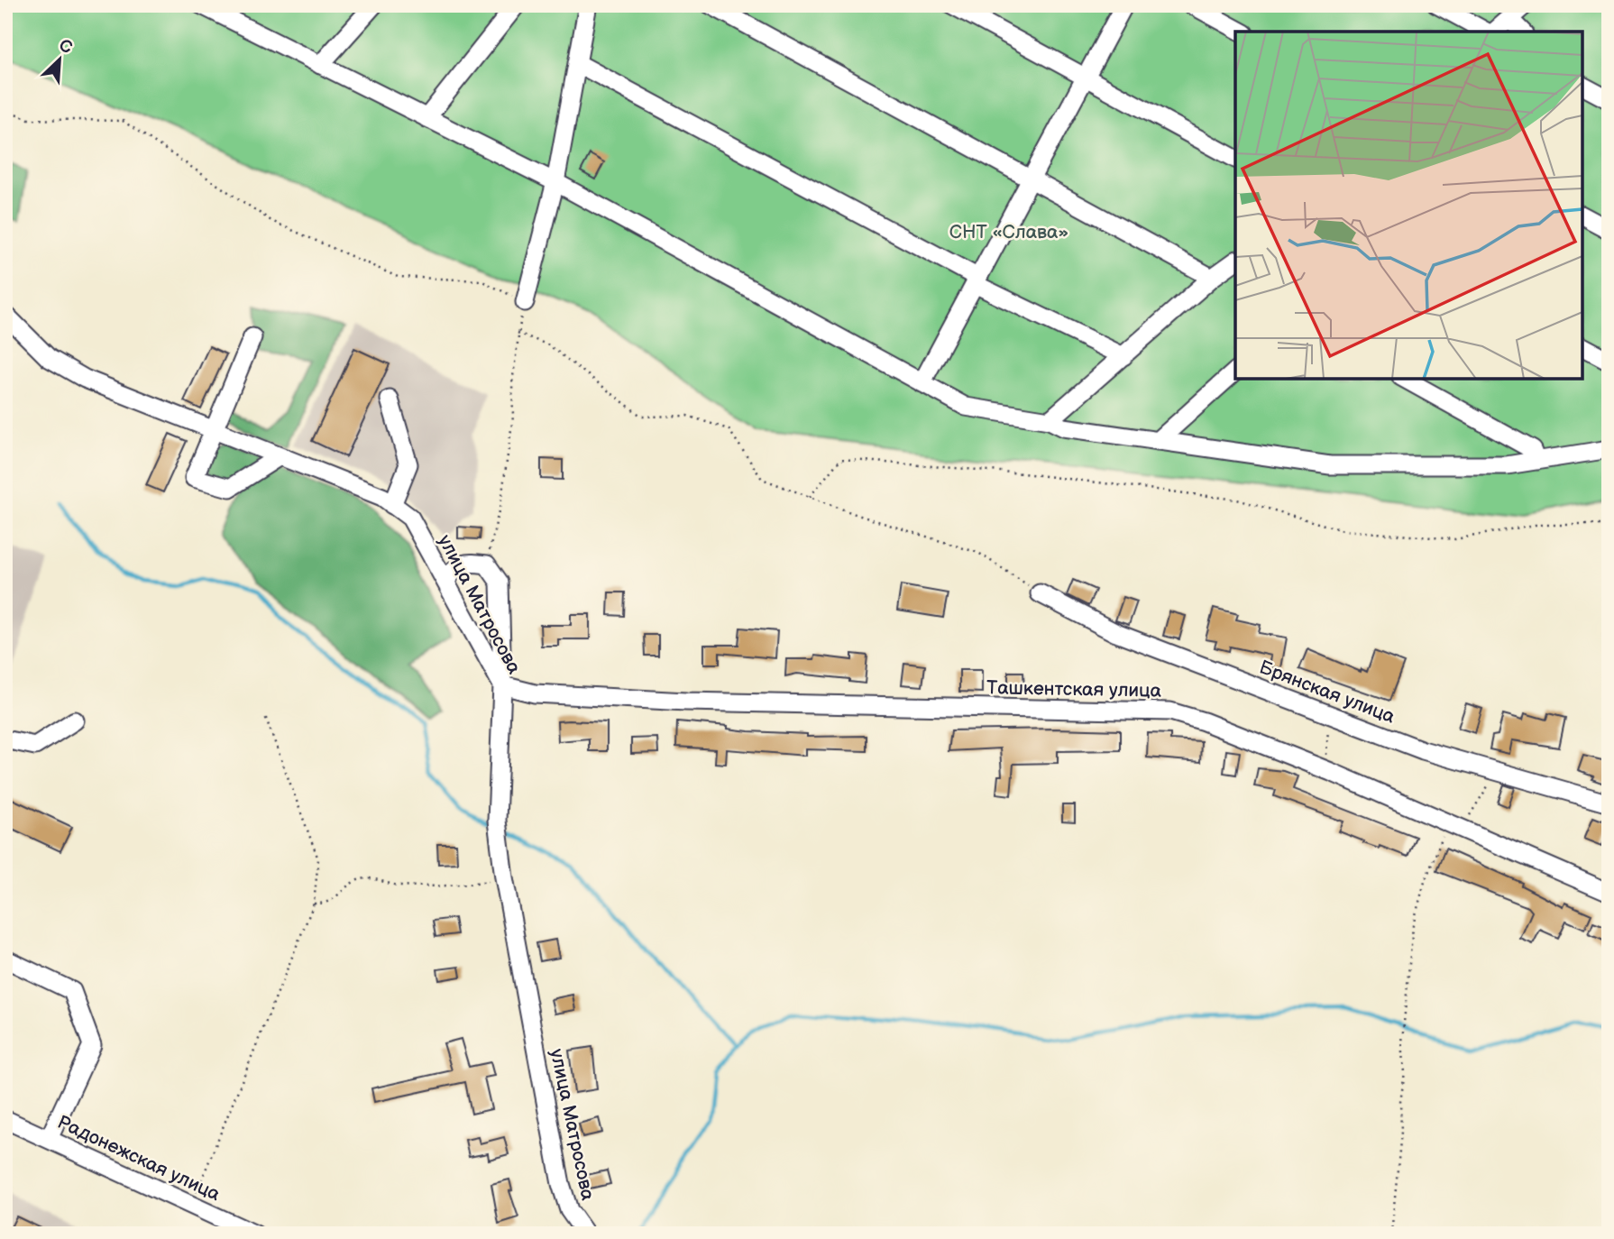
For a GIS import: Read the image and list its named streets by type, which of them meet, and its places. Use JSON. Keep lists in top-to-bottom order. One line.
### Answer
{"streets":{"street":["улица Матросова","Ташкентская улица","Брянская улица","Радонежская улица"]},"crossings":[["улица Матросова","Ташкентская улица"]],"parks":["СНТ «Слава»"],"north":"top right"}
